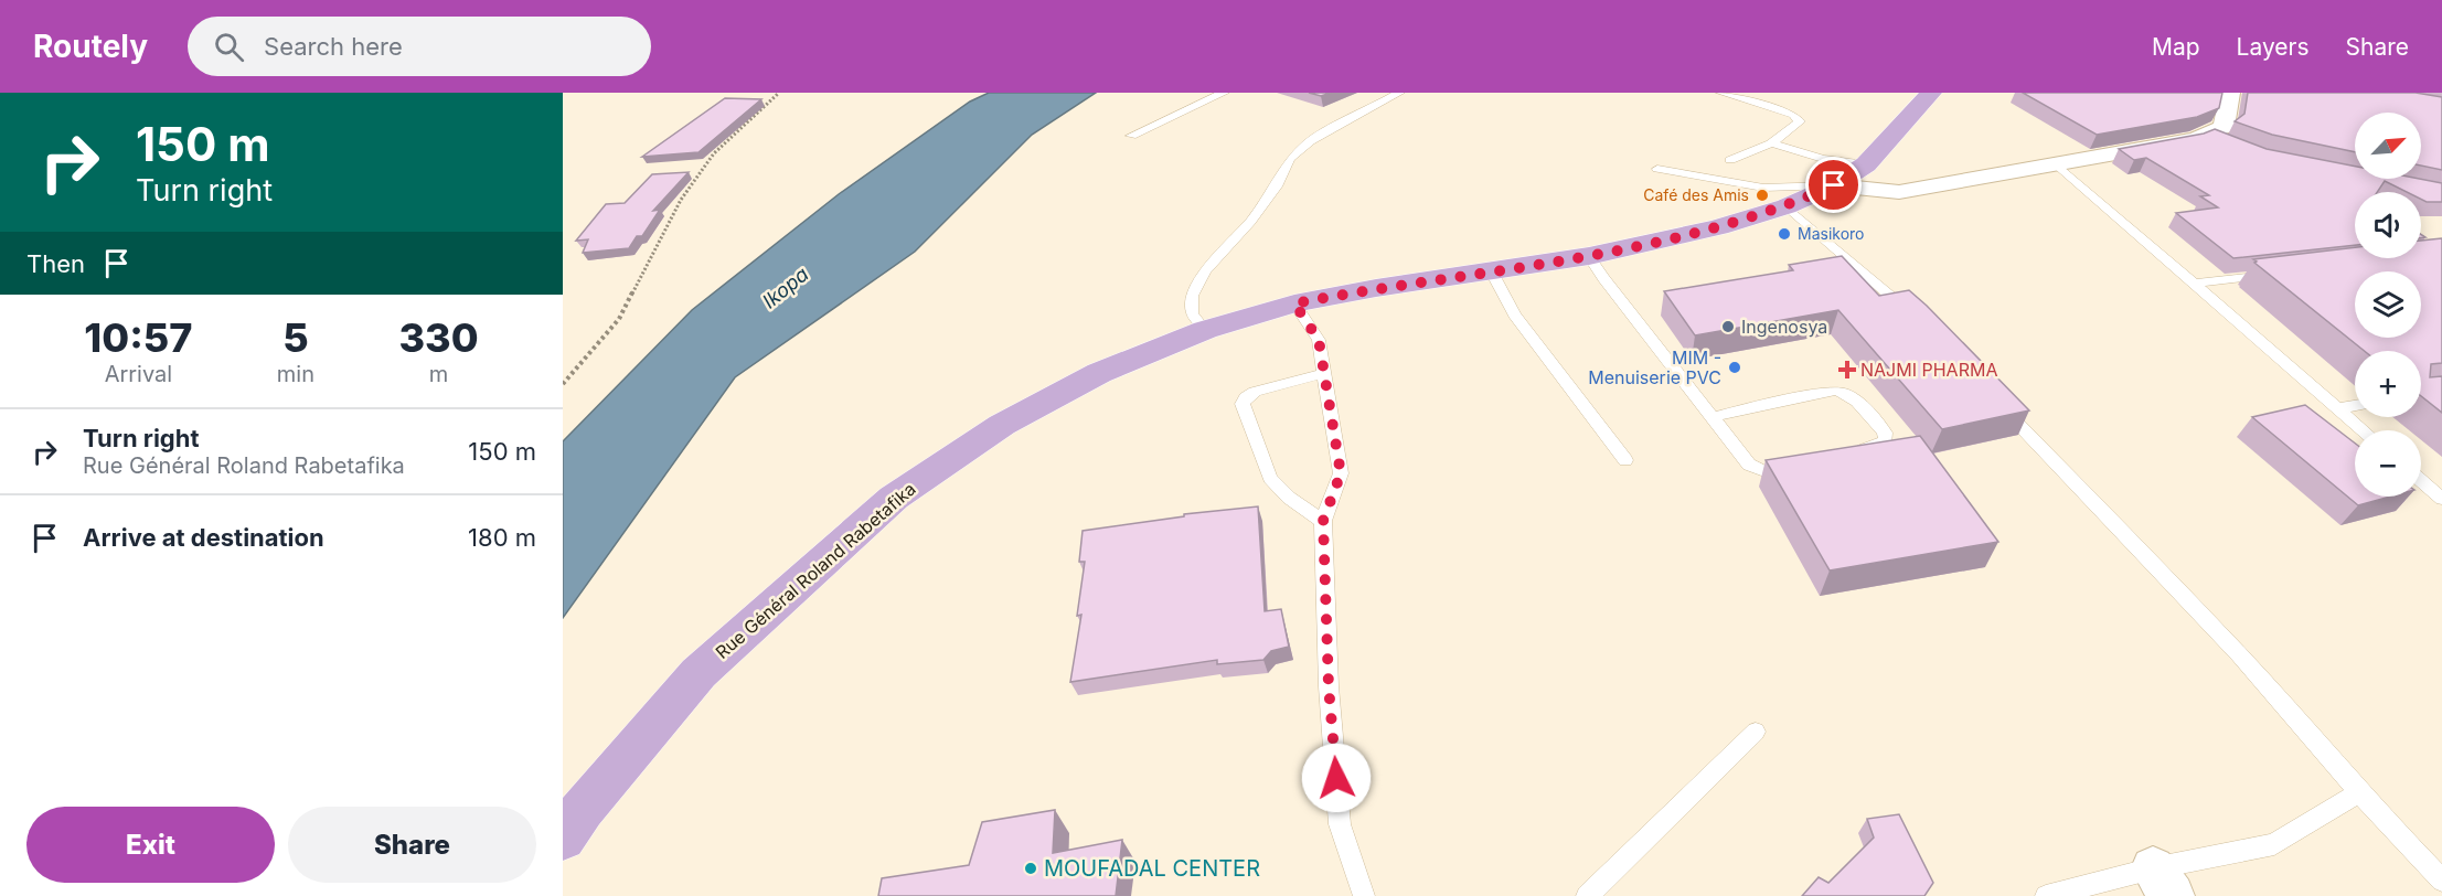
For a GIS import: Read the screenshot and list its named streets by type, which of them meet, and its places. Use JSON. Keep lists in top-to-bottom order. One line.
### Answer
{"streets":{"main road":["Rue Général Roland Rabetafika"]},"water":["Ikopa"],"places":{"other":["Café des Amis","Masikoro","Ingenosya","MIM - Menuiserie PVC","MOUFADAL CENTER"],"health":["NAJMI PHARMA"]},"north":"top right","page":{"header":"Routely","search":"Search here","nav":["Map","Layers","Share"],"turn":["150 m","Turn right"],"map_buttons":["+","−"],"then":"Then","eta":["10:57","Arrival","5","min","330","m"],"list":[{"name":"Turn right","note":"Rue Général Roland Rabetafika","value":"150 m"},{"name":"Arrive at destination","value":"180 m"}],"buttons":["Exit","Share"]}}
